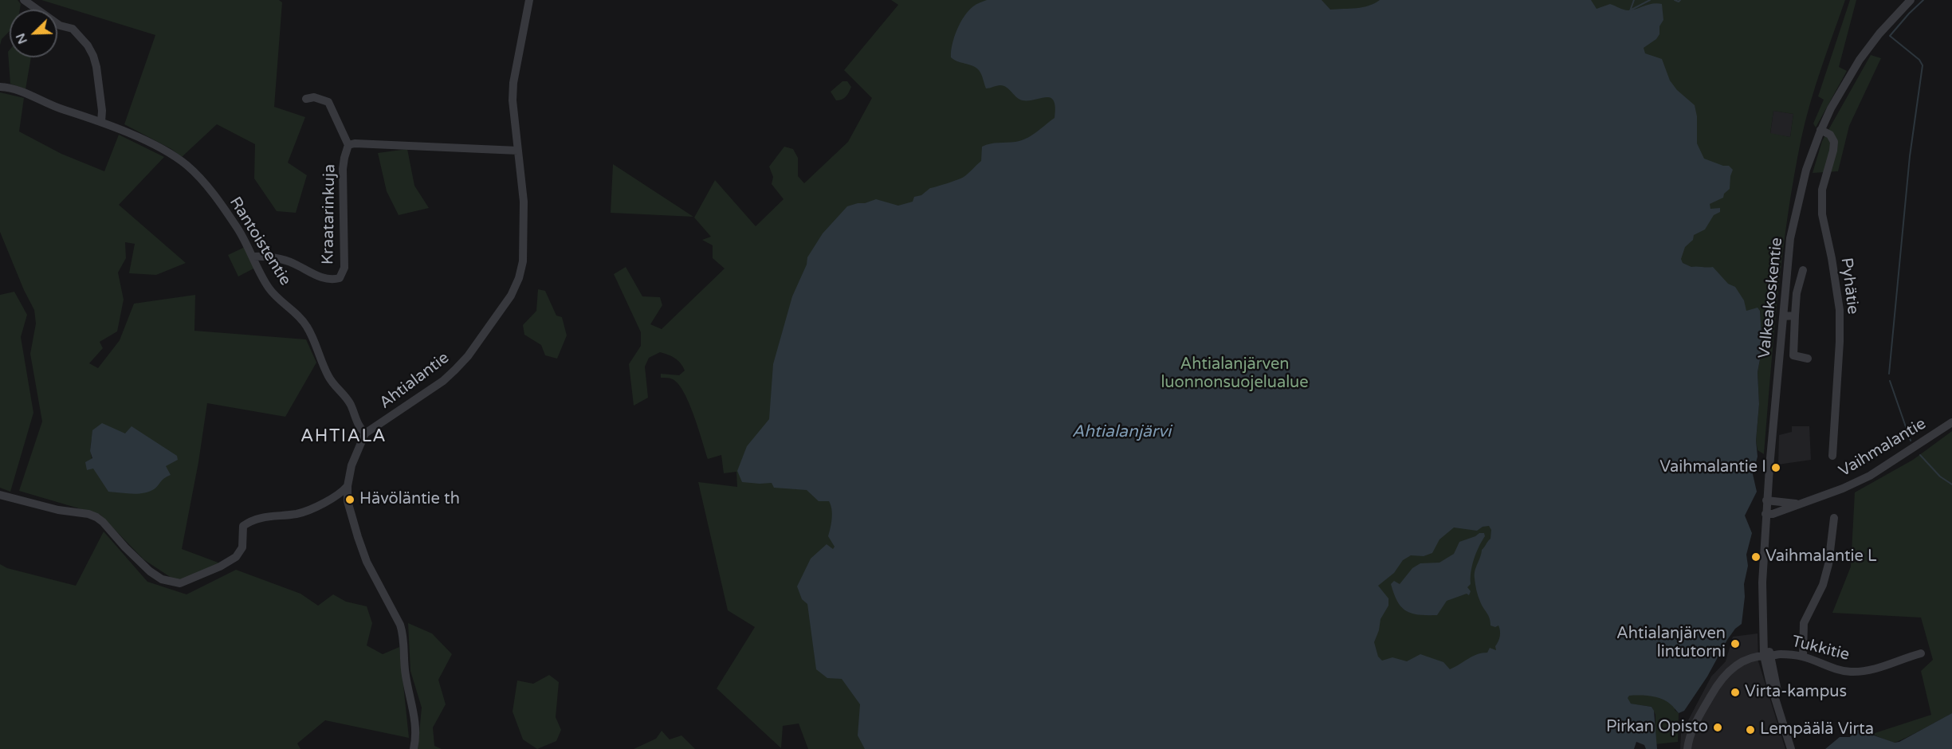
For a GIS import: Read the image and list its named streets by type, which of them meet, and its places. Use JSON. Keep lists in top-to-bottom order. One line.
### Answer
{"streets":{"street":["Kraatarinkuja","Rantoistentie","Pyhätie","Valkeakoskentie","Ahtialantie","Vaihmalantie","Tukkitie"]},"crossings":[["Kraatarinkuja","Rantoistentie"],["Kraatarinkuja","Ahtialantie"],["Rantoistentie","Ahtialantie"],["Pyhätie","Valkeakoskentie"],["Valkeakoskentie","Vaihmalantie"],["Valkeakoskentie","Tukkitie"]],"districts":["AHTIALA"],"water":["Ahtialanjärvi"],"parks":["Ahtialanjärven luonnonsuojelualue"],"places":["Vaihmalantie I","Hävöläntie th","Vaihmalantie L","Ahtialanjärven lintutorni","Virta-kampus","Pirkan Opisto","Lempäälä Virta"],"north":"bottom left"}
